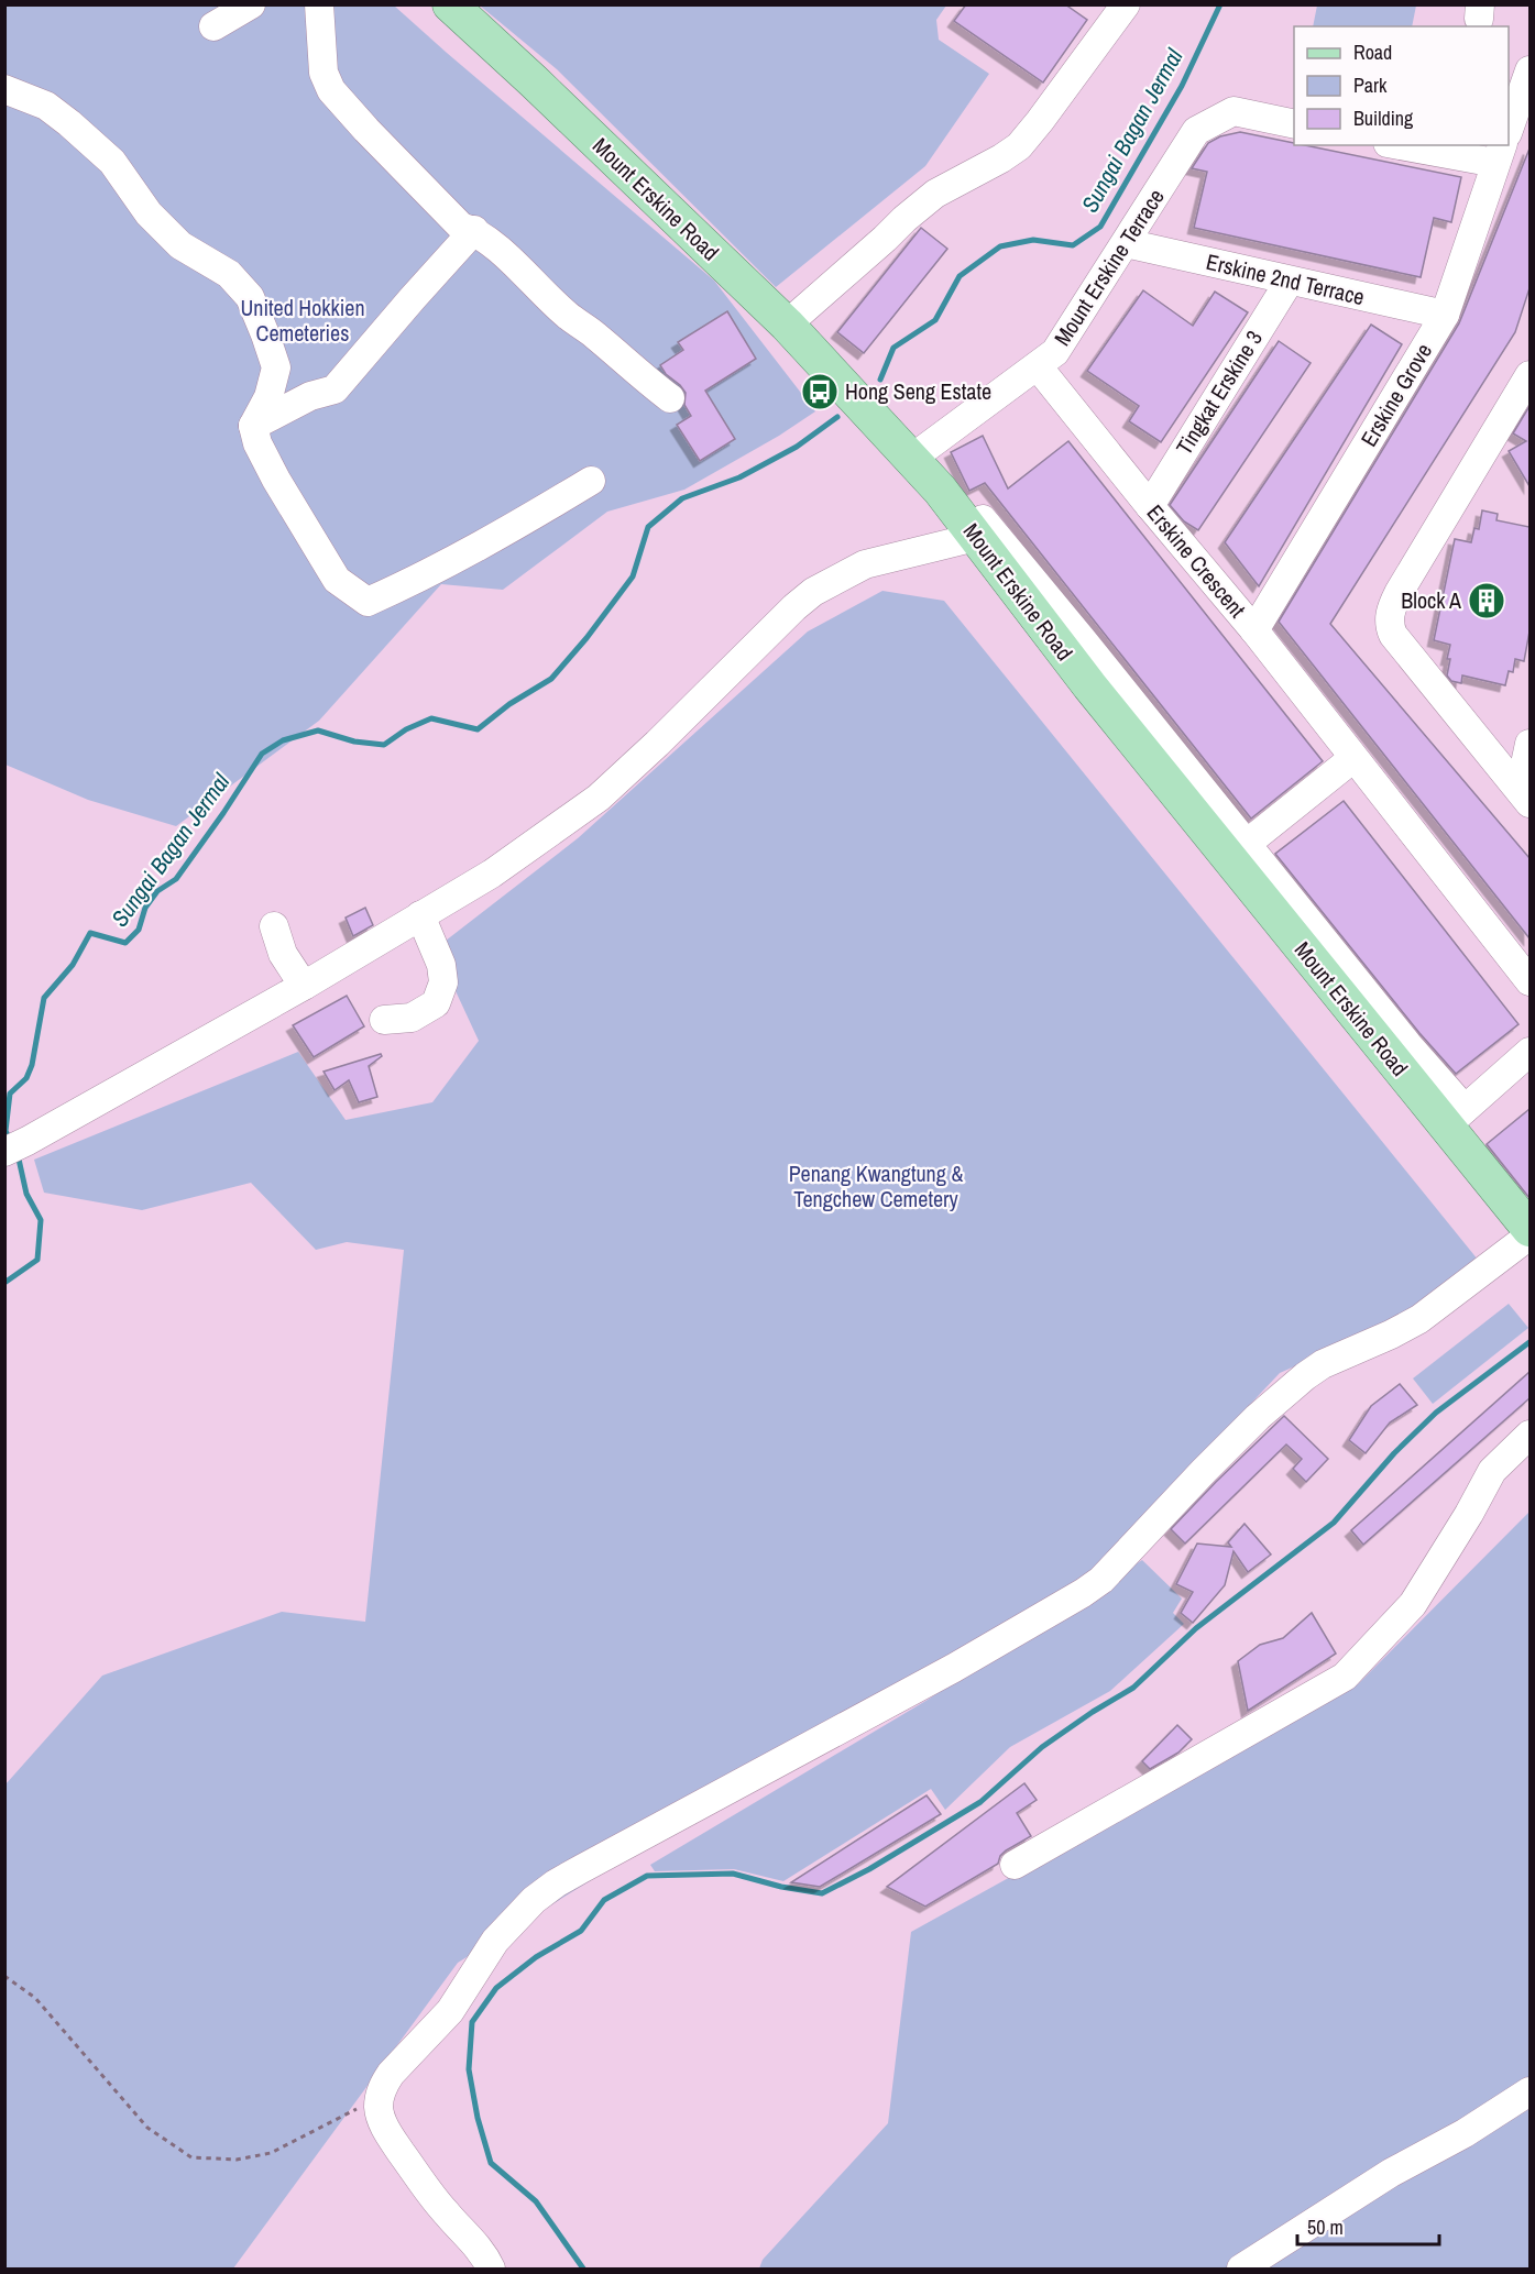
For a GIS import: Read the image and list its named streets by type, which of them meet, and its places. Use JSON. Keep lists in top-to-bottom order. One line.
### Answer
{"streets":{"main road":["Mount Erskine Road"],"street":["Mount Erskine Terrace","Erskine 2nd Terrace","Tingkat Erskine 3","Erskine Grove","Erskine Crescent"]},"crossings":[["Mount Erskine Road","Mount Erskine Terrace"],["Mount Erskine Terrace","Erskine 2nd Terrace"],["Mount Erskine Terrace","Erskine Crescent"],["Erskine 2nd Terrace","Tingkat Erskine 3"],["Erskine 2nd Terrace","Erskine Grove"],["Tingkat Erskine 3","Erskine Crescent"],["Erskine Grove","Erskine Crescent"]],"water":["Sungai Bagan Jermal"],"parks":["United Hokkien Cemeteries","Penang Kwangtung & Tengchew Cemetery"],"places":{"bus stop":["Hong Seng Estate"],"building":["Block A"]},"legend":["Road","Park","Building"],"scale_bar":"50 m"}
